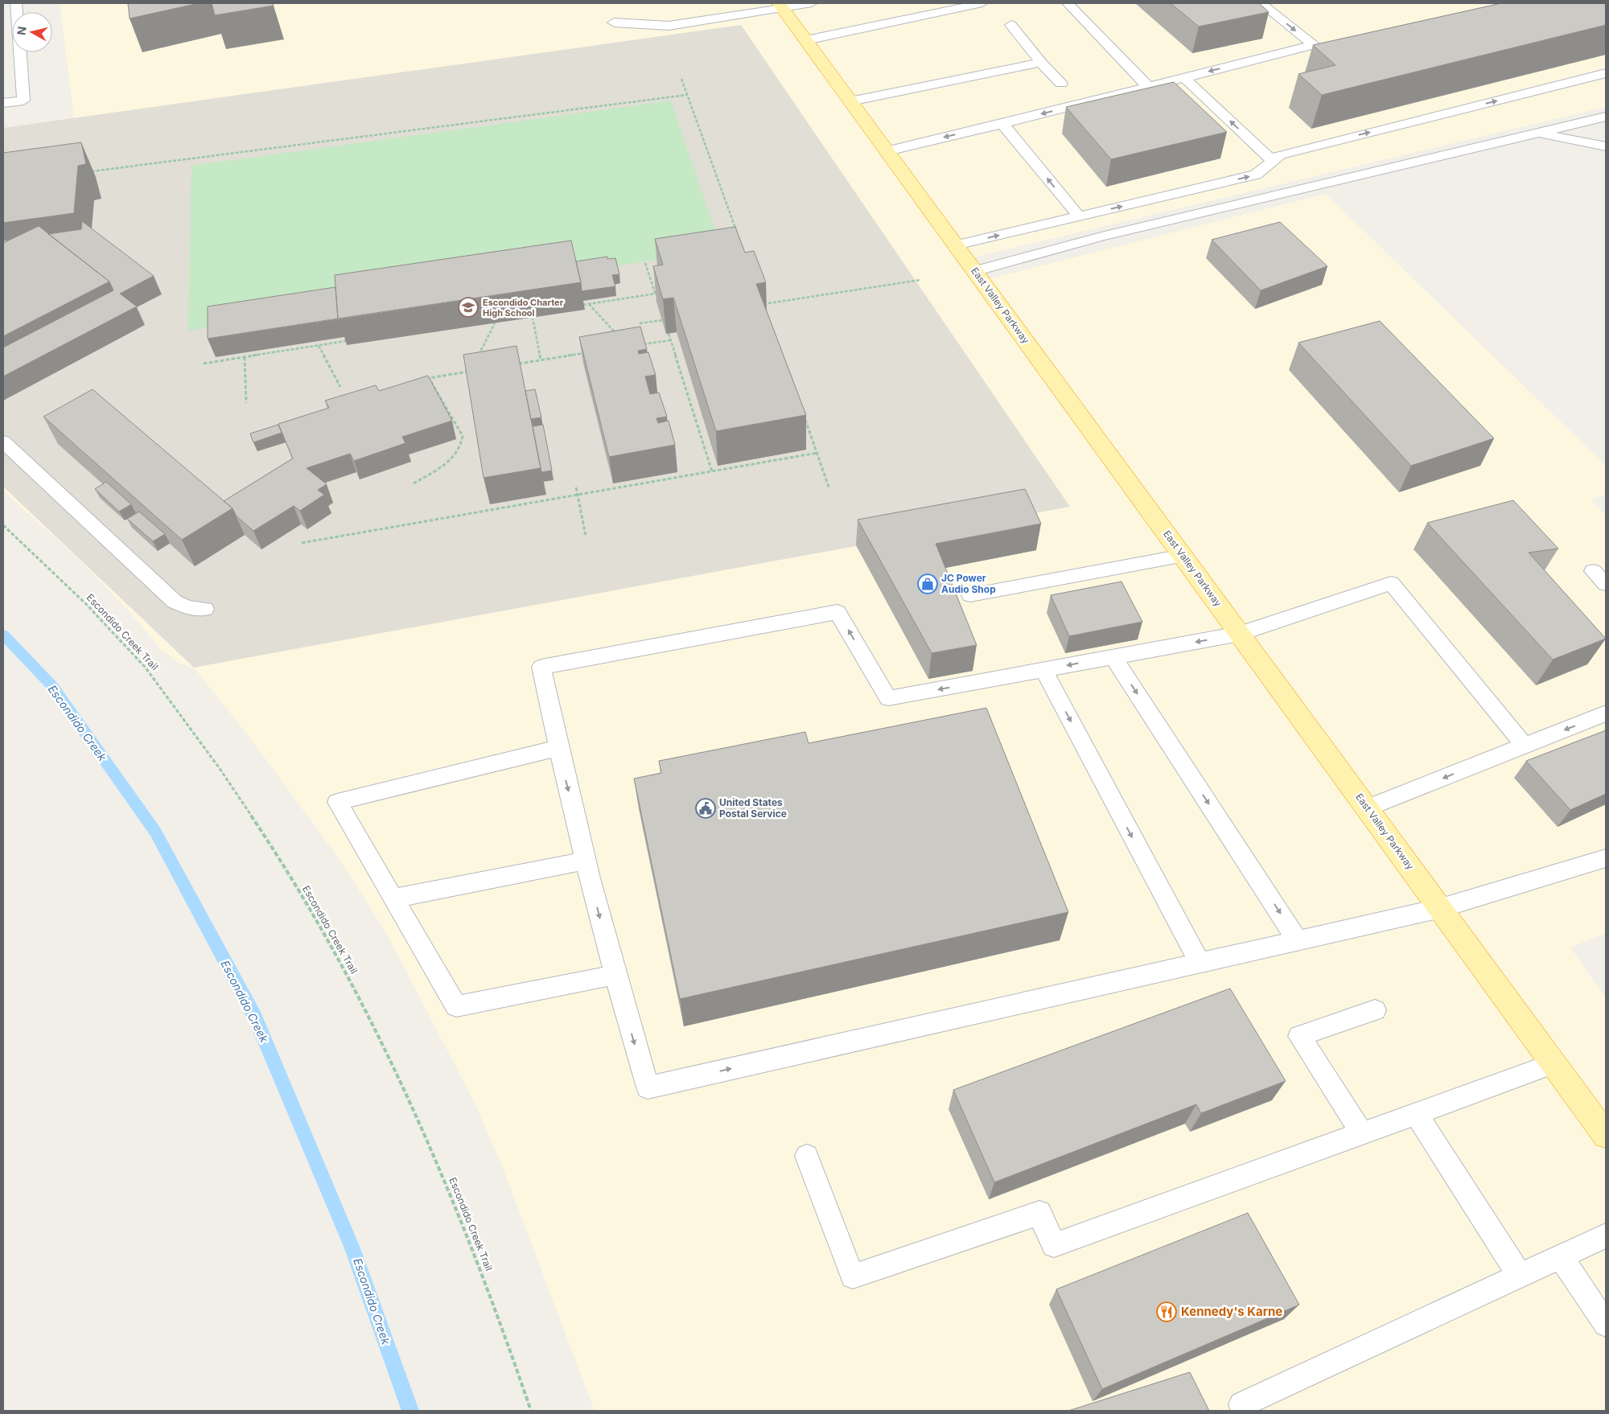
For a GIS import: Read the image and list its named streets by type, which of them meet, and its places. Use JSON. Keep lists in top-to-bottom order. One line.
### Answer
{"streets":{"main road":["East Valley Parkway"],"path":["Escondido Creek Trail"]},"water":["Escondido Creek"],"places":{"school or university":["Escondido Charter High School"],"shop":["JC Power Audio Shop"],"public building":["United States Postal Service"],"restaurant":["Kennedy's Karne"]},"north":"left"}
